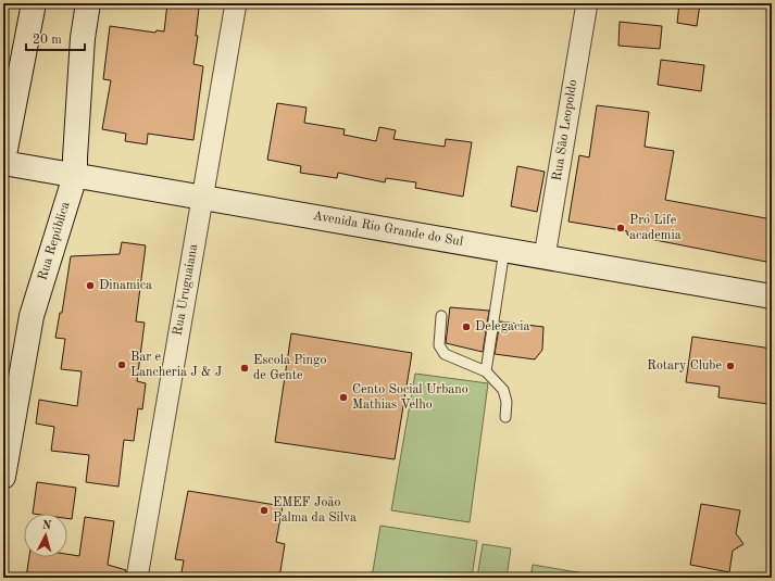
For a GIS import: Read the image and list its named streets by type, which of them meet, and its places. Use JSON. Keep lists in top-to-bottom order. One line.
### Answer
{"streets":{"main road":["Avenida Rio Grande do Sul","Rua República"],"street":["Rua São Leopoldo","Rua Uruguaiana"]},"crossings":[["Rua São Leopoldo","Avenida Rio Grande do Sul"],["Avenida Rio Grande do Sul","Rua República"],["Avenida Rio Grande do Sul","Rua Uruguaiana"]],"places":["Pró Life academia","Dinamica","Delegacia","Bar e Lancheria J & J","Rotary Clube","Escola Pingo de Gente","Cento Social Urbano Mathias Velho","EMEF João Palma da Silva"],"scale_bar":"20 m","north":"top"}
